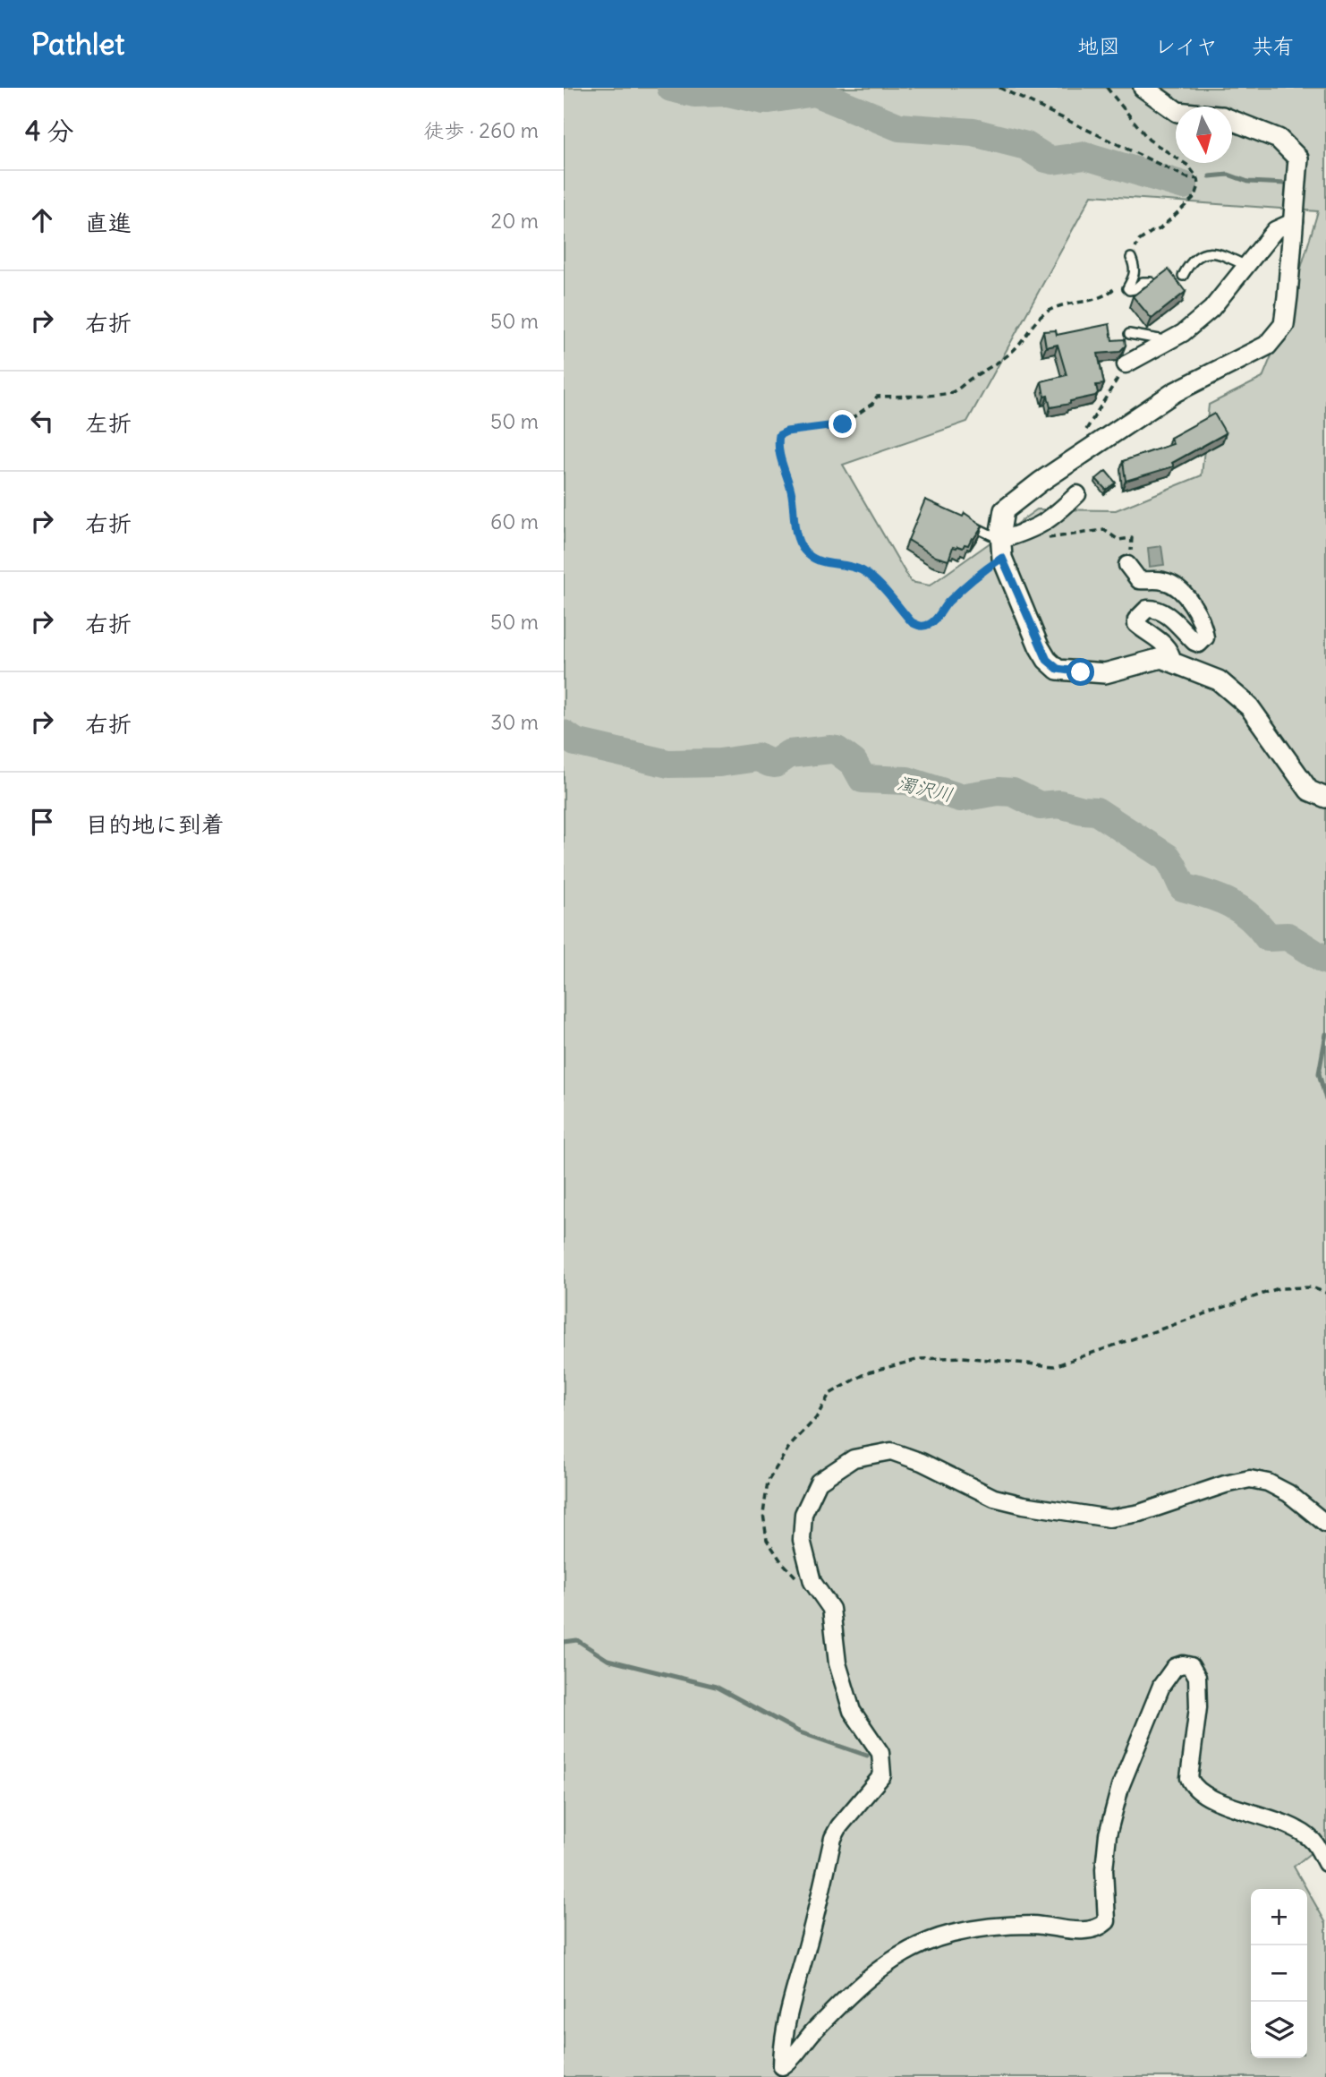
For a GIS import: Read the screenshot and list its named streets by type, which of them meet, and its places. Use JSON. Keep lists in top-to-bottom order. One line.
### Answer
{"water":["濁沢川"],"north":"bottom","page":{"header":"Pathlet","nav":["地図","レイヤ","共有"],"heading":["4 分","徒歩 · 260 m"],"list":[["直進","20 m"],["右折","50 m"],["左折","50 m"],["右折","60 m"],["右折","50 m"],["右折","30 m"],"目的地に到着"],"map_buttons":["+","−"]}}
